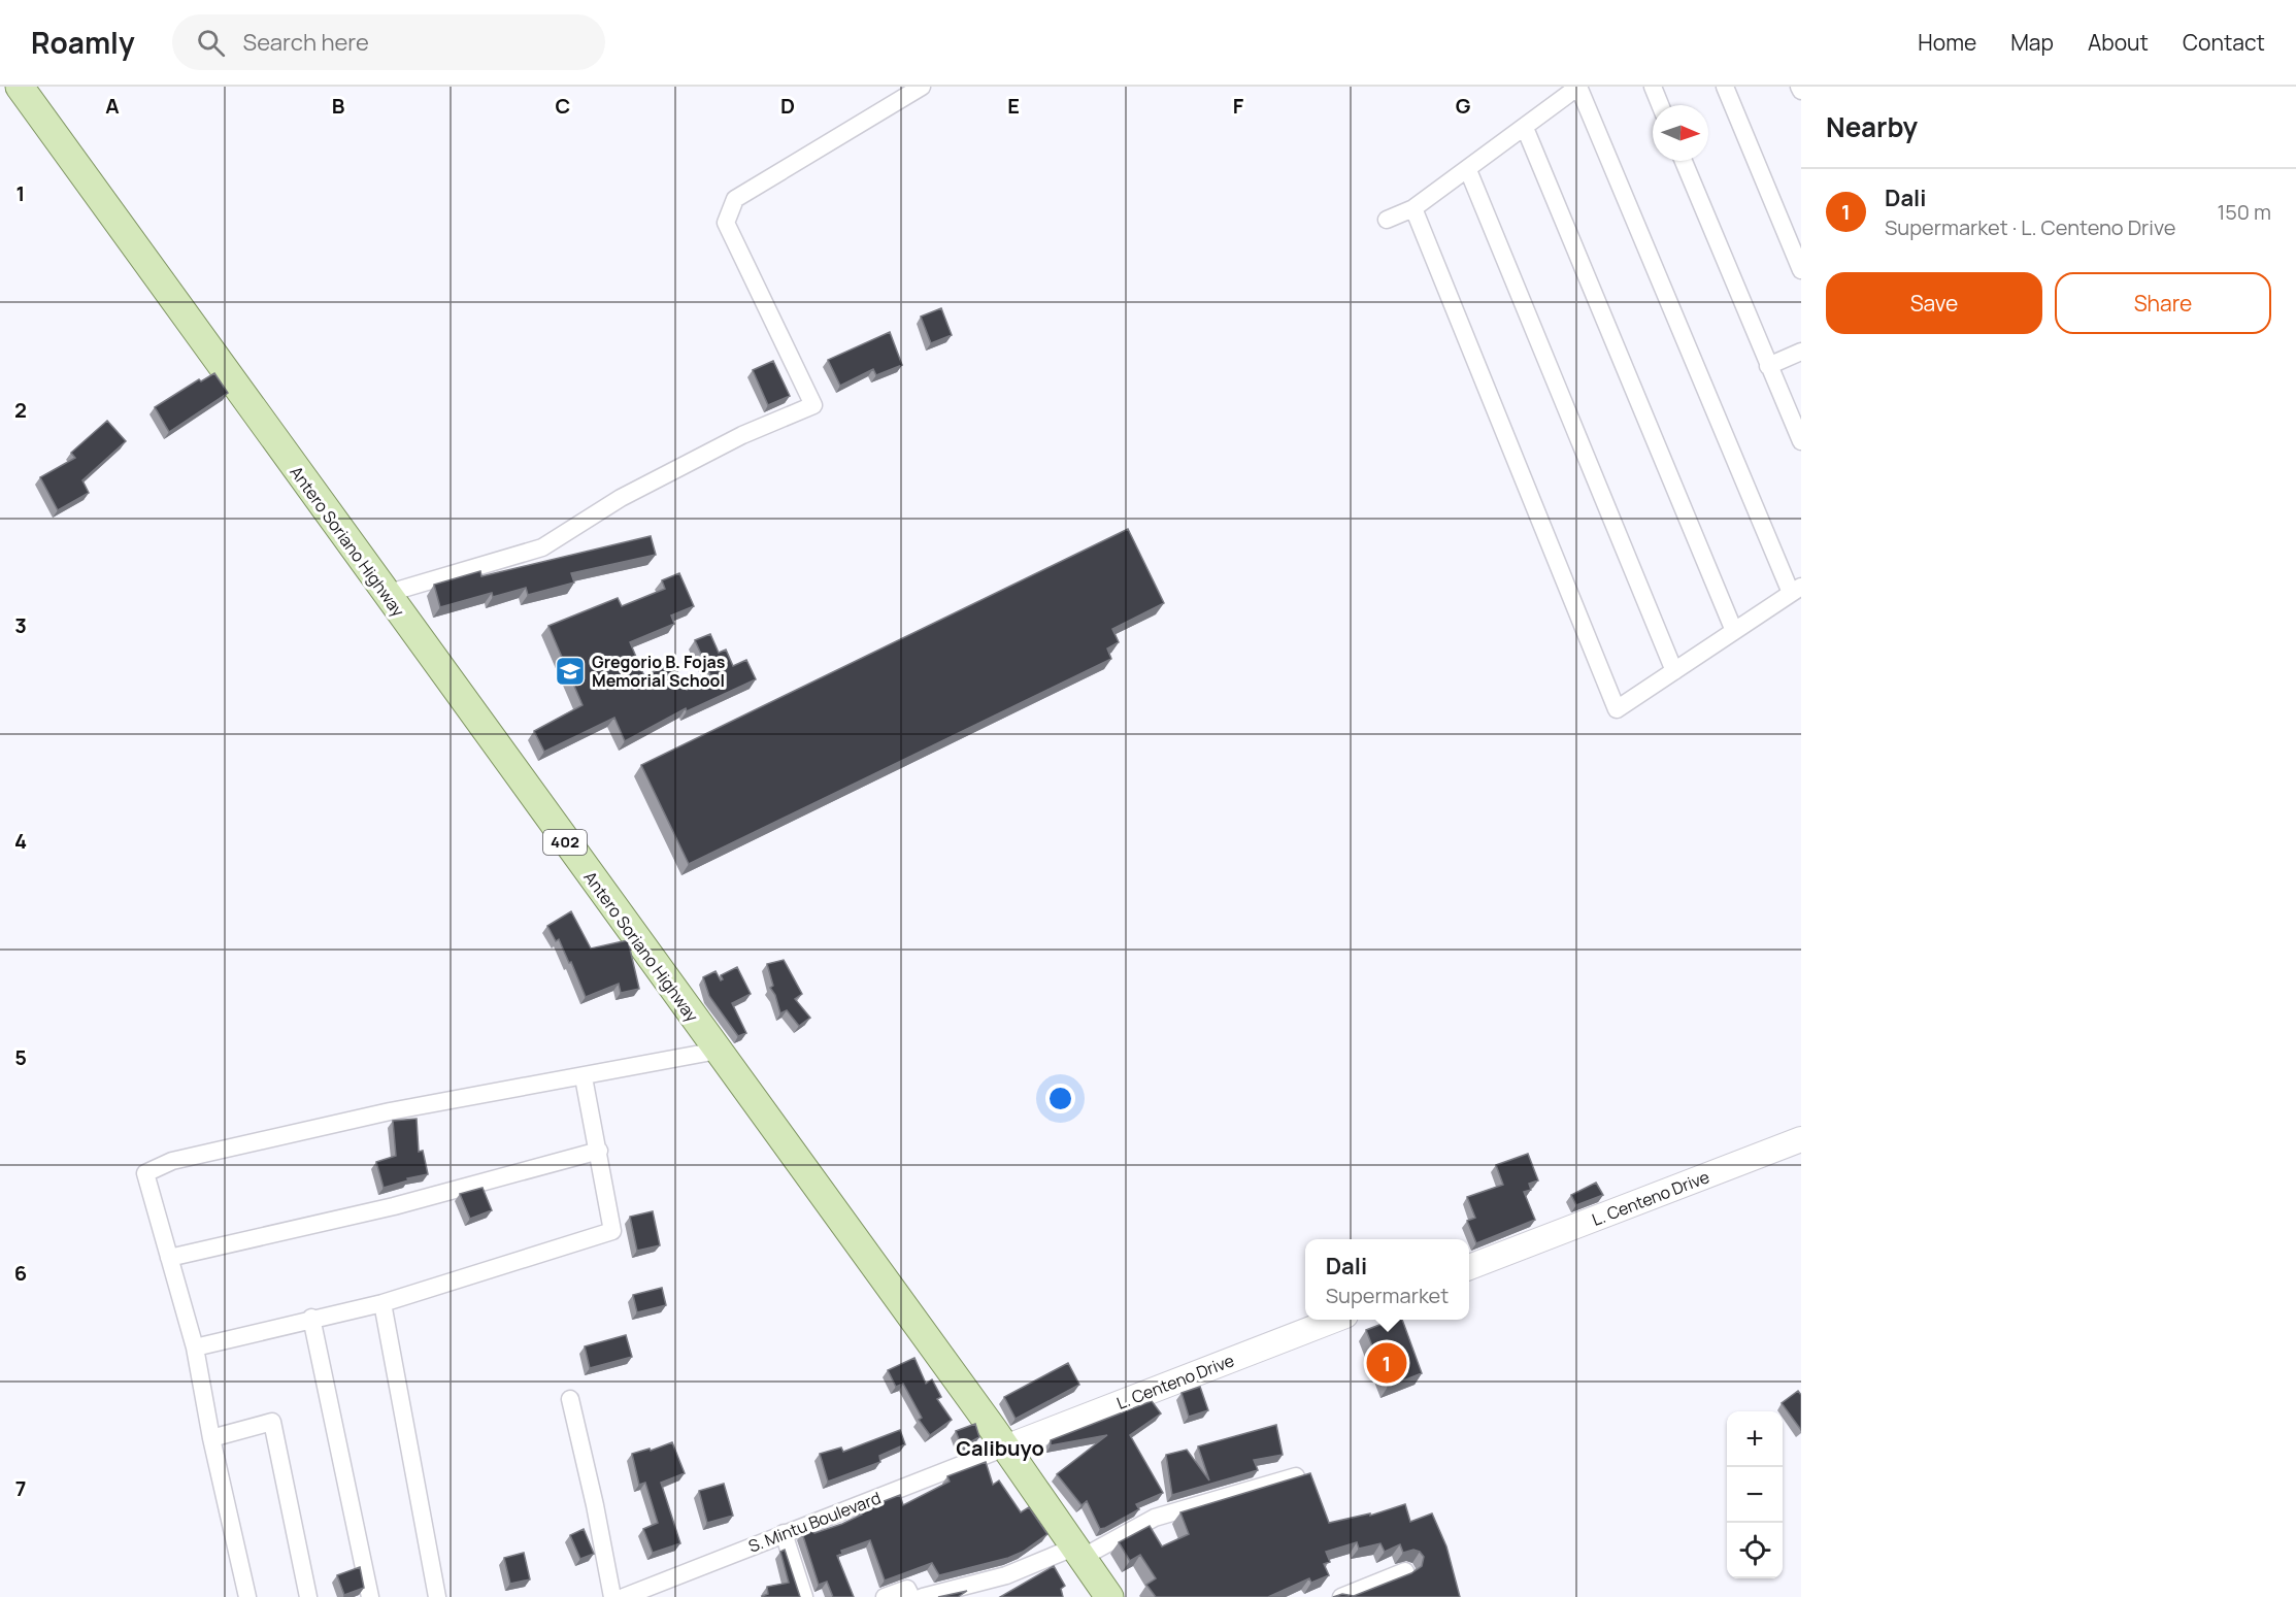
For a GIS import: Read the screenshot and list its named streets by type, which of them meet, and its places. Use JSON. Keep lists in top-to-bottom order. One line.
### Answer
{"streets":{"main road":["Antero Soriano Highway","402"],"street":["L. Centeno Drive","S. Mintu Boulevard"]},"crossings":[["Antero Soriano Highway","L. Centeno Drive"],["Antero Soriano Highway","S. Mintu Boulevard"],["L. Centeno Drive","S. Mintu Boulevard"]],"districts":["Calibuyo"],"places":{"school or university":["Gregorio B. Fojas Memorial School"]},"north":"right","page":{"header":"Roamly","search":"Search here","nav":["Home","Map","About","Contact"],"heading":"Nearby","list":[{"mark":"1","name":"Dali","note":"Supermarket · L. Centeno Drive","value":"150 m"}],"buttons":["Save","Share"],"popup":["Dali","Supermarket"],"pins":"1","map_buttons":["+","−"]},"grid":{"columns":["A","B","C","D","E","F","G"],"rows":["1","2","3","4","5","6","7"]}}
